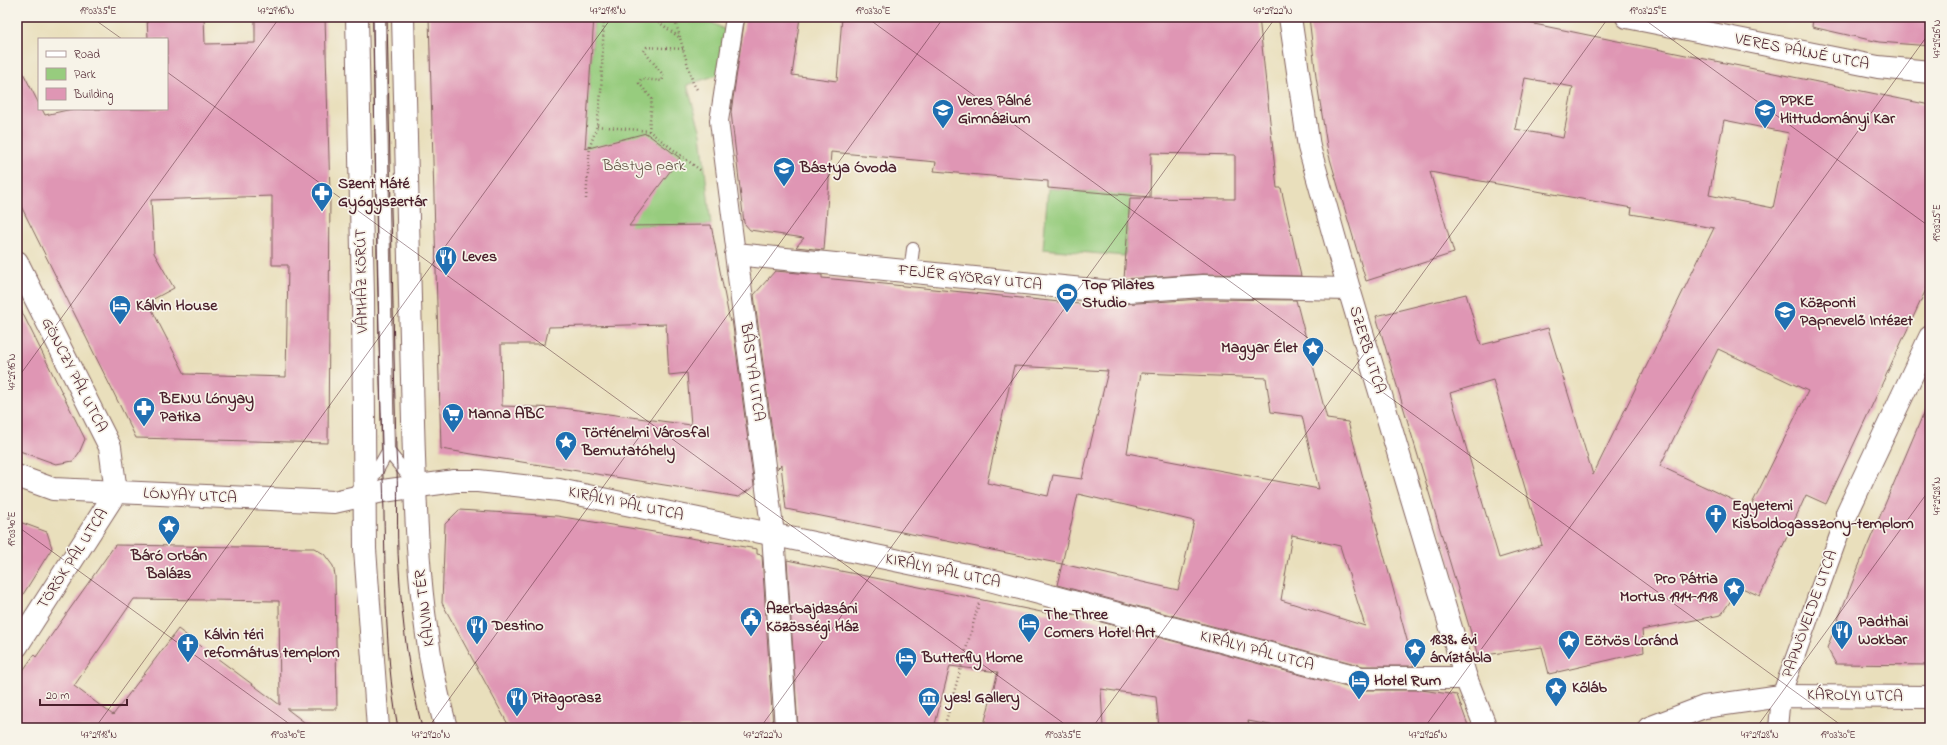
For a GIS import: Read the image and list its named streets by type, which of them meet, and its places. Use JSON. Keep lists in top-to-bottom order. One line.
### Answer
{"streets":{"street":["VERES PÁLNÉ UTCA","FEJÉR GYÖRGY UTCA","VÁMHÁZ KÖRÚT","SZERB UTCA","BÁSTYA UTCA","GÖNCZY PÁL UTCA","LÓNYAY UTCA","KIRÁLYI PÁL UTCA","TÖRÖK PÁL UTCA","KÁLVIN TÉR","PAPNÖVELDE UTCA","KÁROLYI UTCA"]},"crossings":[["FEJÉR GYÖRGY UTCA","SZERB UTCA"],["FEJÉR GYÖRGY UTCA","BÁSTYA UTCA"],["VÁMHÁZ KÖRÚT","LÓNYAY UTCA"],["VÁMHÁZ KÖRÚT","KIRÁLYI PÁL UTCA"],["SZERB UTCA","KIRÁLYI PÁL UTCA"],["BÁSTYA UTCA","KIRÁLYI PÁL UTCA"],["GÖNCZY PÁL UTCA","LÓNYAY UTCA"],["GÖNCZY PÁL UTCA","TÖRÖK PÁL UTCA"],["LÓNYAY UTCA","KIRÁLYI PÁL UTCA"],["LÓNYAY UTCA","TÖRÖK PÁL UTCA"],["KIRÁLYI PÁL UTCA","KÁLVIN TÉR"],["PAPNÖVELDE UTCA","KÁROLYI UTCA"]],"parks":["Bástya park"],"places":{"school or university":["Veres Pálné Gimnázium","PPKE Hittudományi Kar","Bástya Óvoda","Központi Papnevelő Intézet"],"pharmacy":["Szent Máté Gyógyszertár","BENU Lónyay Patika"],"restaurant":["Leves","Destino","Padthai Wokbar","Pitagorasz"],"sports":["Top Pilates Studio"],"hotel":["Kálvin House","The Three Corners Hotel Art","Butterfly Home","Hotel Rum"],"place":["Magyar Élet","Történelmi Városfal Bemutatóhely","Báró Orbán Balázs","Pro Pátria Mortus 1914-1918","Eötvös Loránd","1838. évi árvíztábla","Kőláb"],"supermarket":["Manna ABC"],"church":["Egyetemi Kisboldogasszony-templom","Kálvin téri református templom"],"public building":["Azerbajdzsáni Közösségi Ház"],"museum":["yes! Gallery"]},"legend":["Road","Park","Building"],"scale_bar":"20 m","coordinates":["19°03'35\"E","47°29'16\"N","47°29'18\"N","19°03'30\"E","47°29'22\"N","19°03'25\"E","47°29'26\"N","47°29'28\"N","19°03'40\"E","47°29'20\"N"]}
